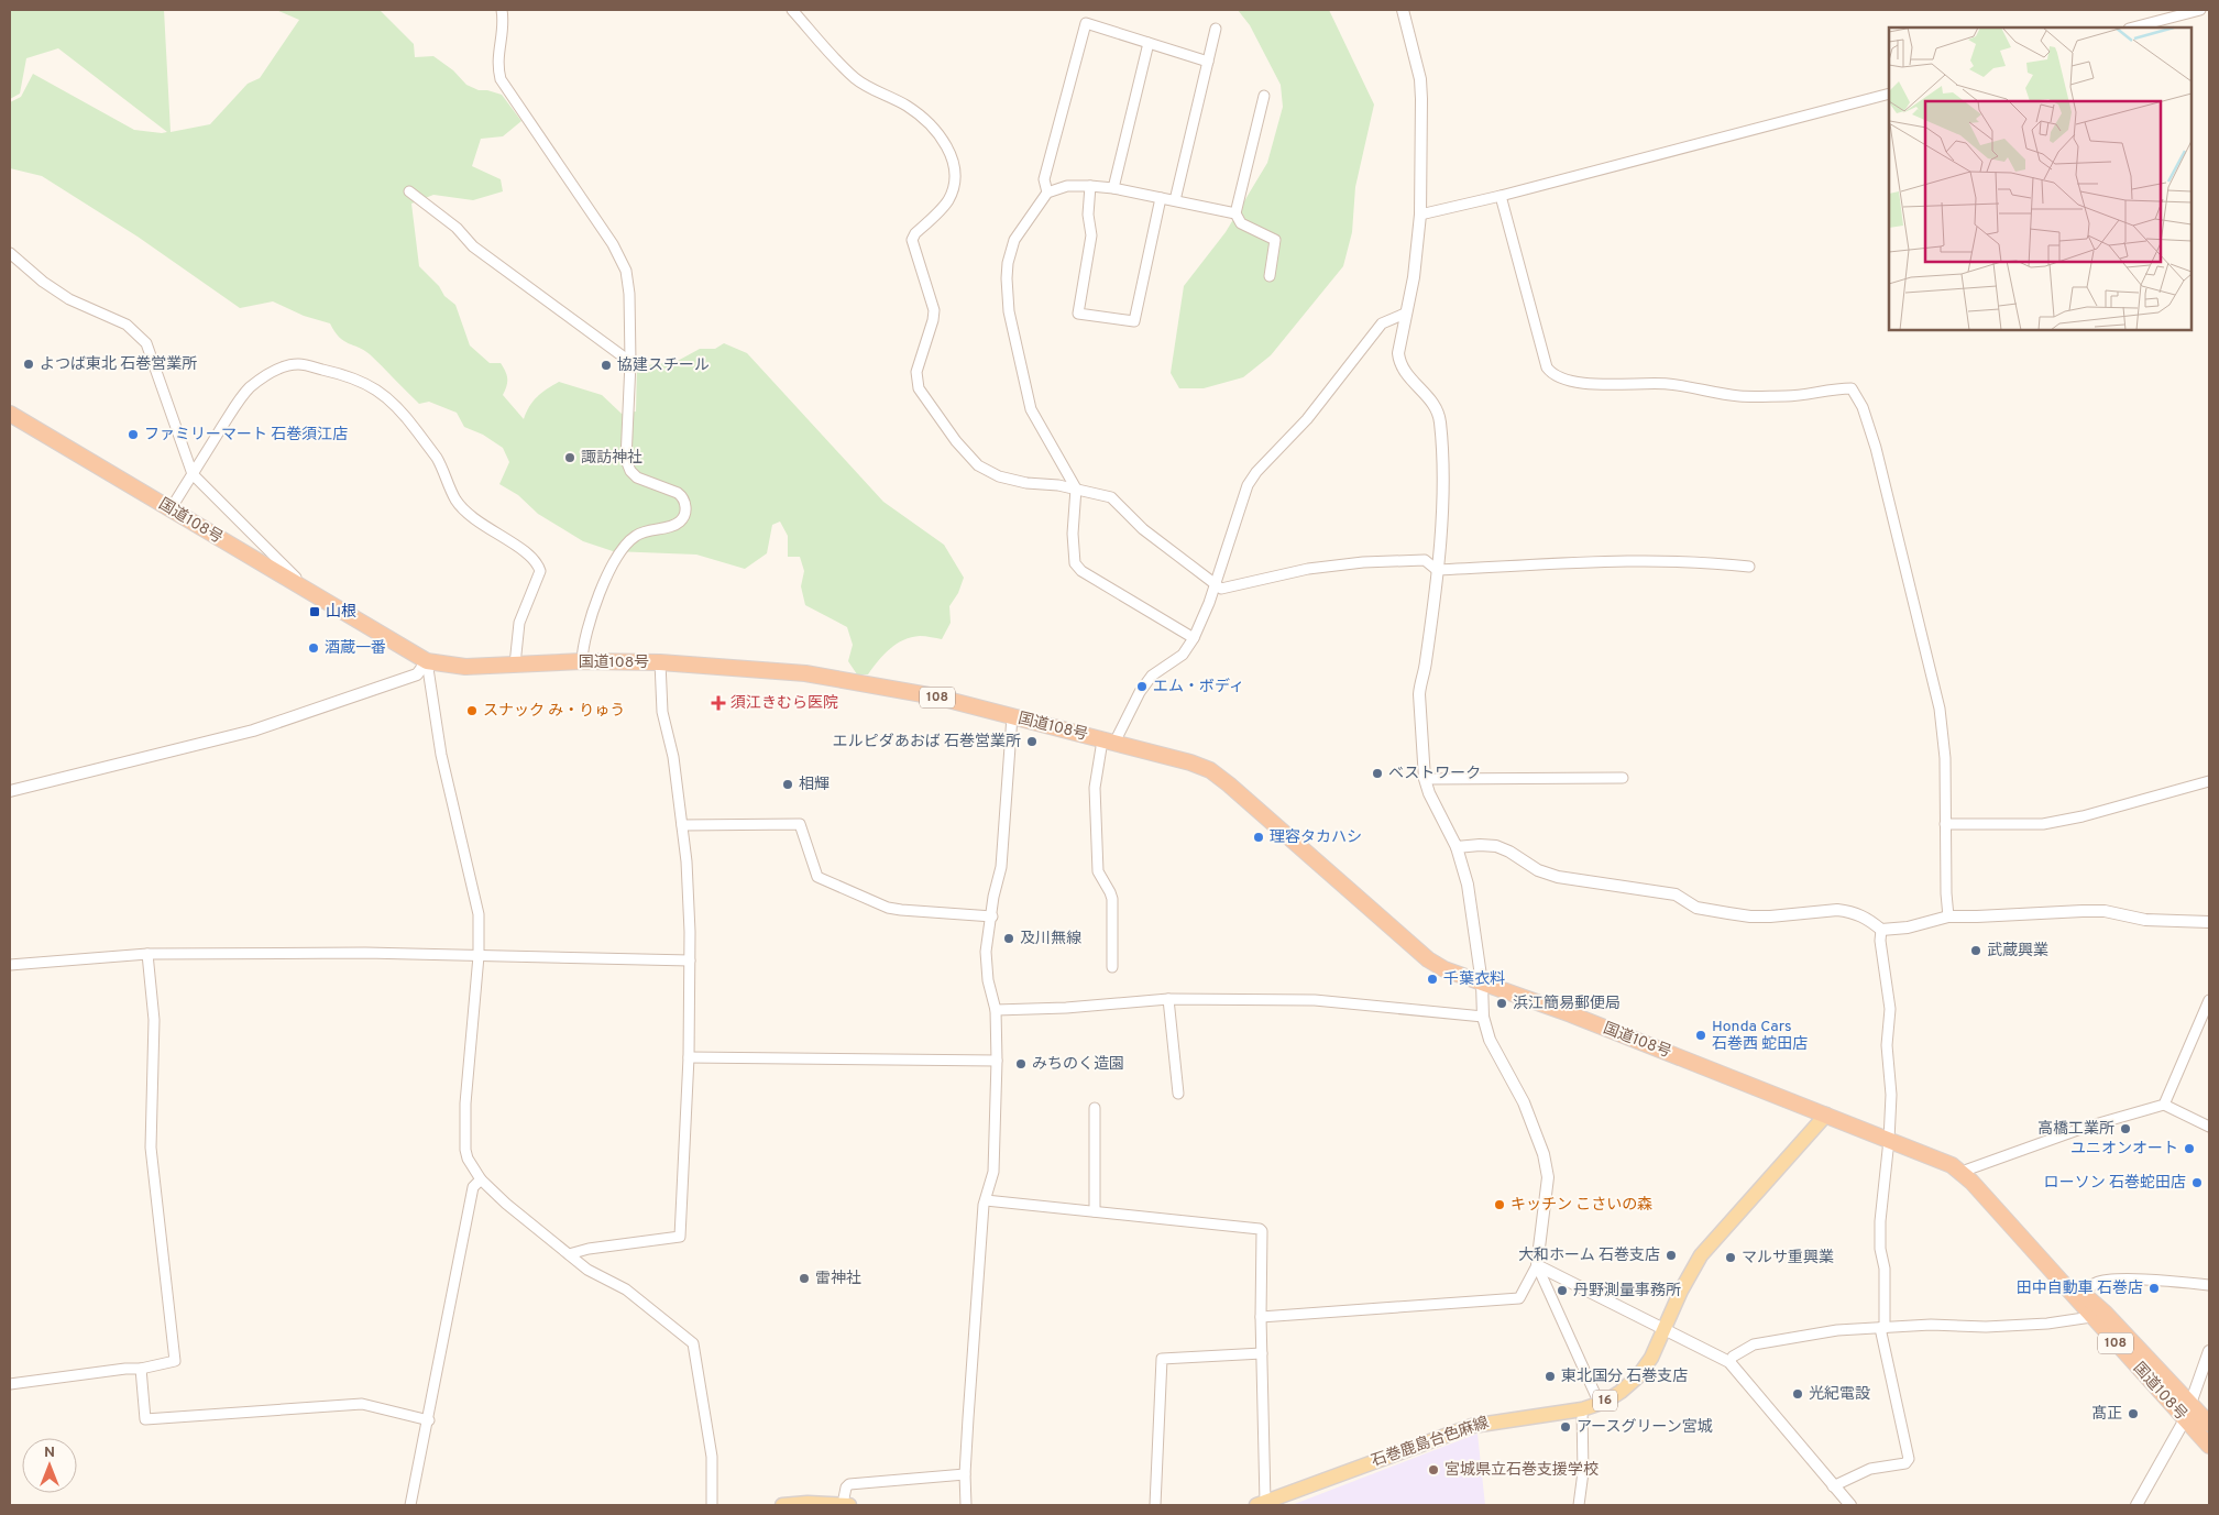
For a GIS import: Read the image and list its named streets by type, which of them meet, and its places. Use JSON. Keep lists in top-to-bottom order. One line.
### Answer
{"streets":{"highway":["国道108号","108"],"main road":["16","石巻鹿島台色麻線"]},"crossings":[["国道108号","石巻鹿島台色麻線"]],"places":{"other":["よつば東北 石巻営業所","協建スチール","ファミリーマート 石巻須江店","諏訪神社","酒蔵一番","エム・ボディ","スナック み・りゅう","エルピダあおば 石巻営業所","ベストワーク","相輝","理容タカハシ","及川無線","武蔵興業","千葉衣料","浜江簡易郵便局","Honda Cars 石巻西 蛇田店","みちのく造園","高橋工業所","ユニオンオート","ローソン 石巻蛇田店","キッチン こさいの森","大和ホーム 石巻支店","マルサ重興業","雷神社","田中自動車 石巻店","丹野測量事務所","東北国分 石巻支店","光紀電設","髙正","アースグリーン宮城","宮城県立石巻支援学校"],"transit":["山根"],"health":["須江きむら医院"]},"north":"top"}
